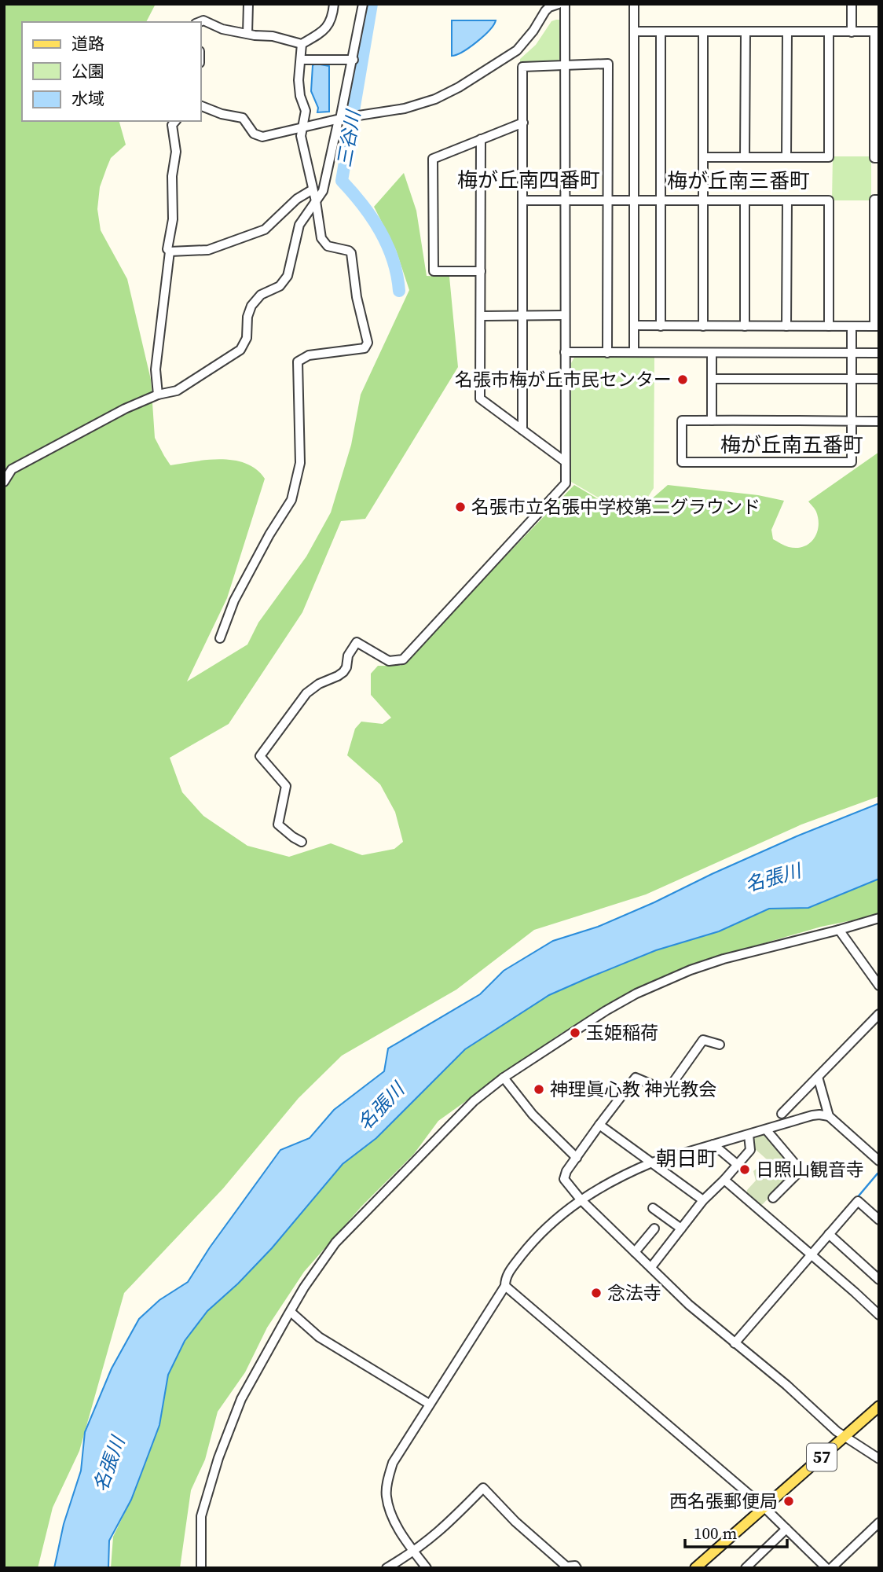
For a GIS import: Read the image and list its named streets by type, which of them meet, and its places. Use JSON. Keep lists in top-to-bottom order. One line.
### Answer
{"streets":{"main road":["57"]},"districts":["梅が丘南四番町","梅が丘南三番町","梅が丘南五番町","朝日町"],"water":["三谷川","名張川"],"places":["名張市梅が丘市民センター","名張市立名張中学校第二グラウンド","玉姫稲荷","神理眞心教 神光教会","日照山観音寺","念法寺","西名張郵便局"],"legend":["道路","公園","水域"],"scale_bar":"100 m"}
